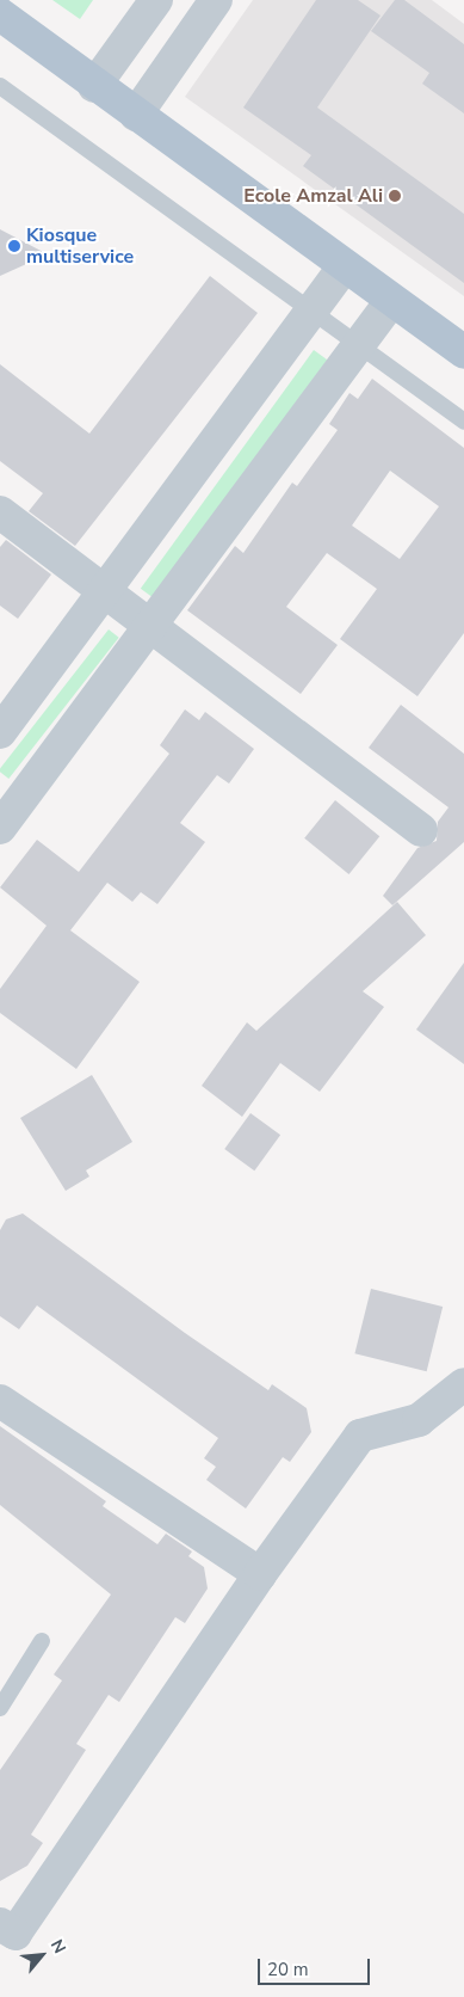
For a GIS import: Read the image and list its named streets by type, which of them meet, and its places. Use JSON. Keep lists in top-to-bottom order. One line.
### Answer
{"places":["Ecole Amzal Ali","Kiosque multiservice"],"scale_bar":"20 m","north":"top right"}
